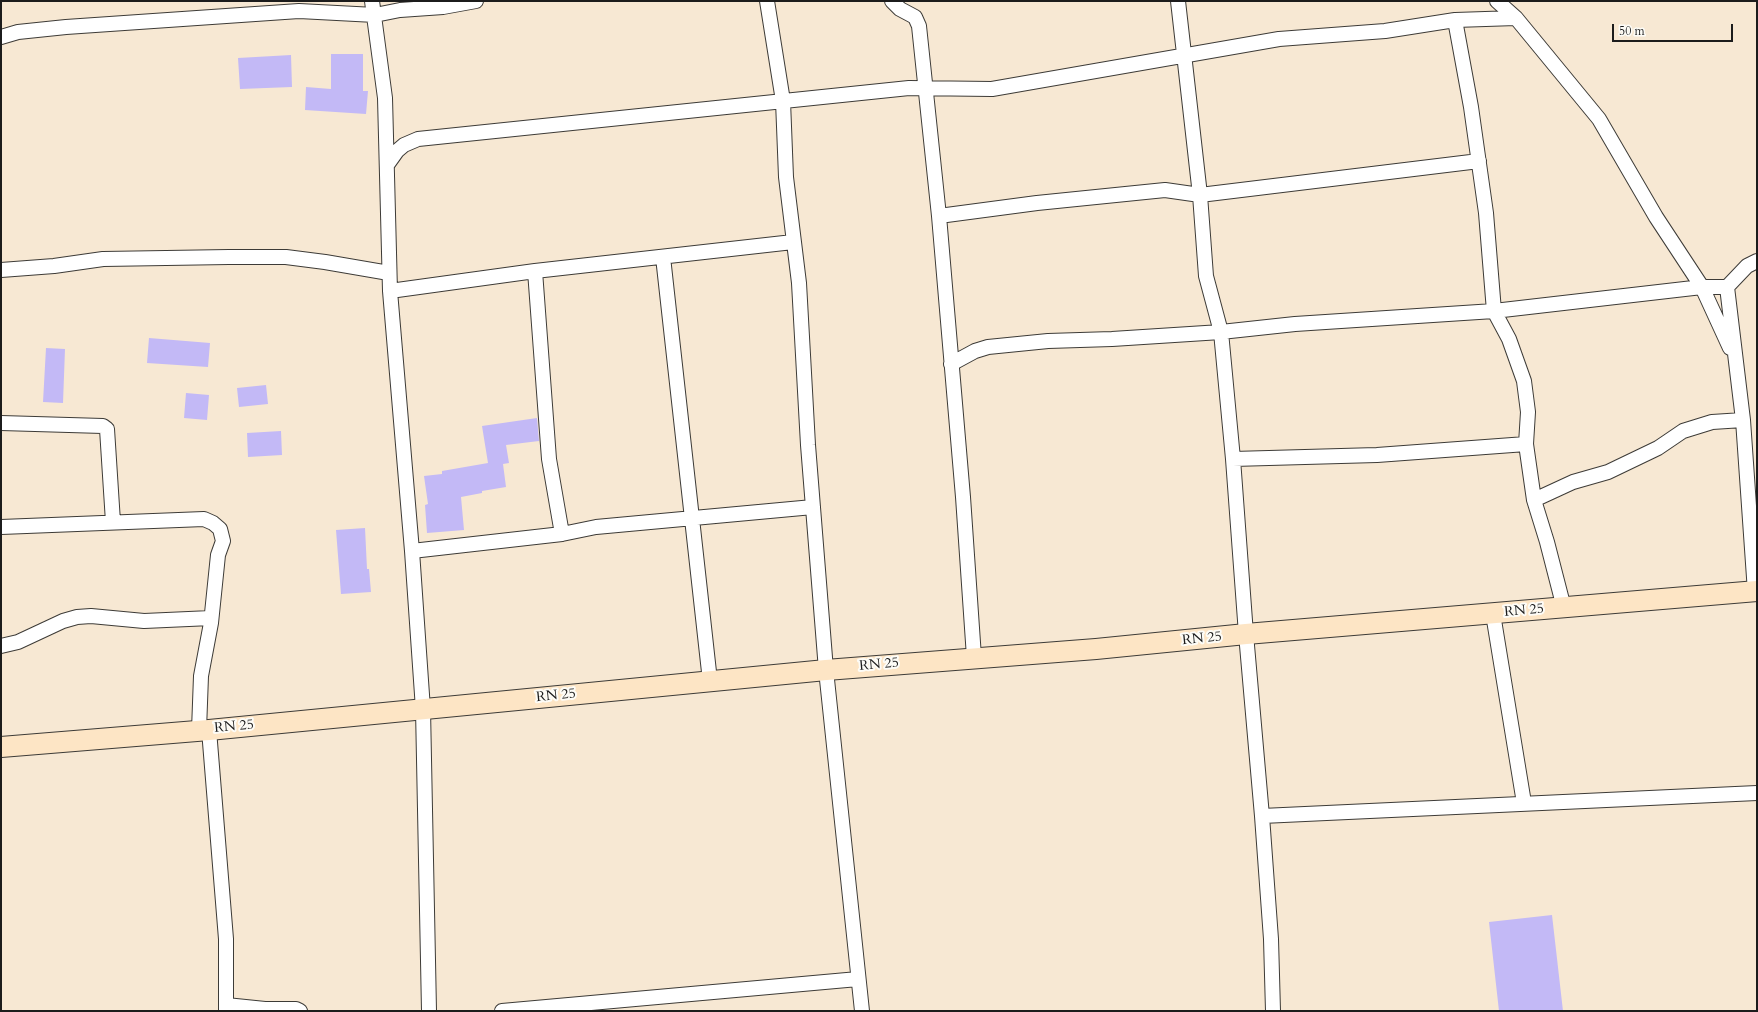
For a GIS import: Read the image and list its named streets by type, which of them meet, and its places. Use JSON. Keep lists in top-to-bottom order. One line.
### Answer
{"streets":{"main road":["RN 25"]},"scale_bar":"50 m"}
